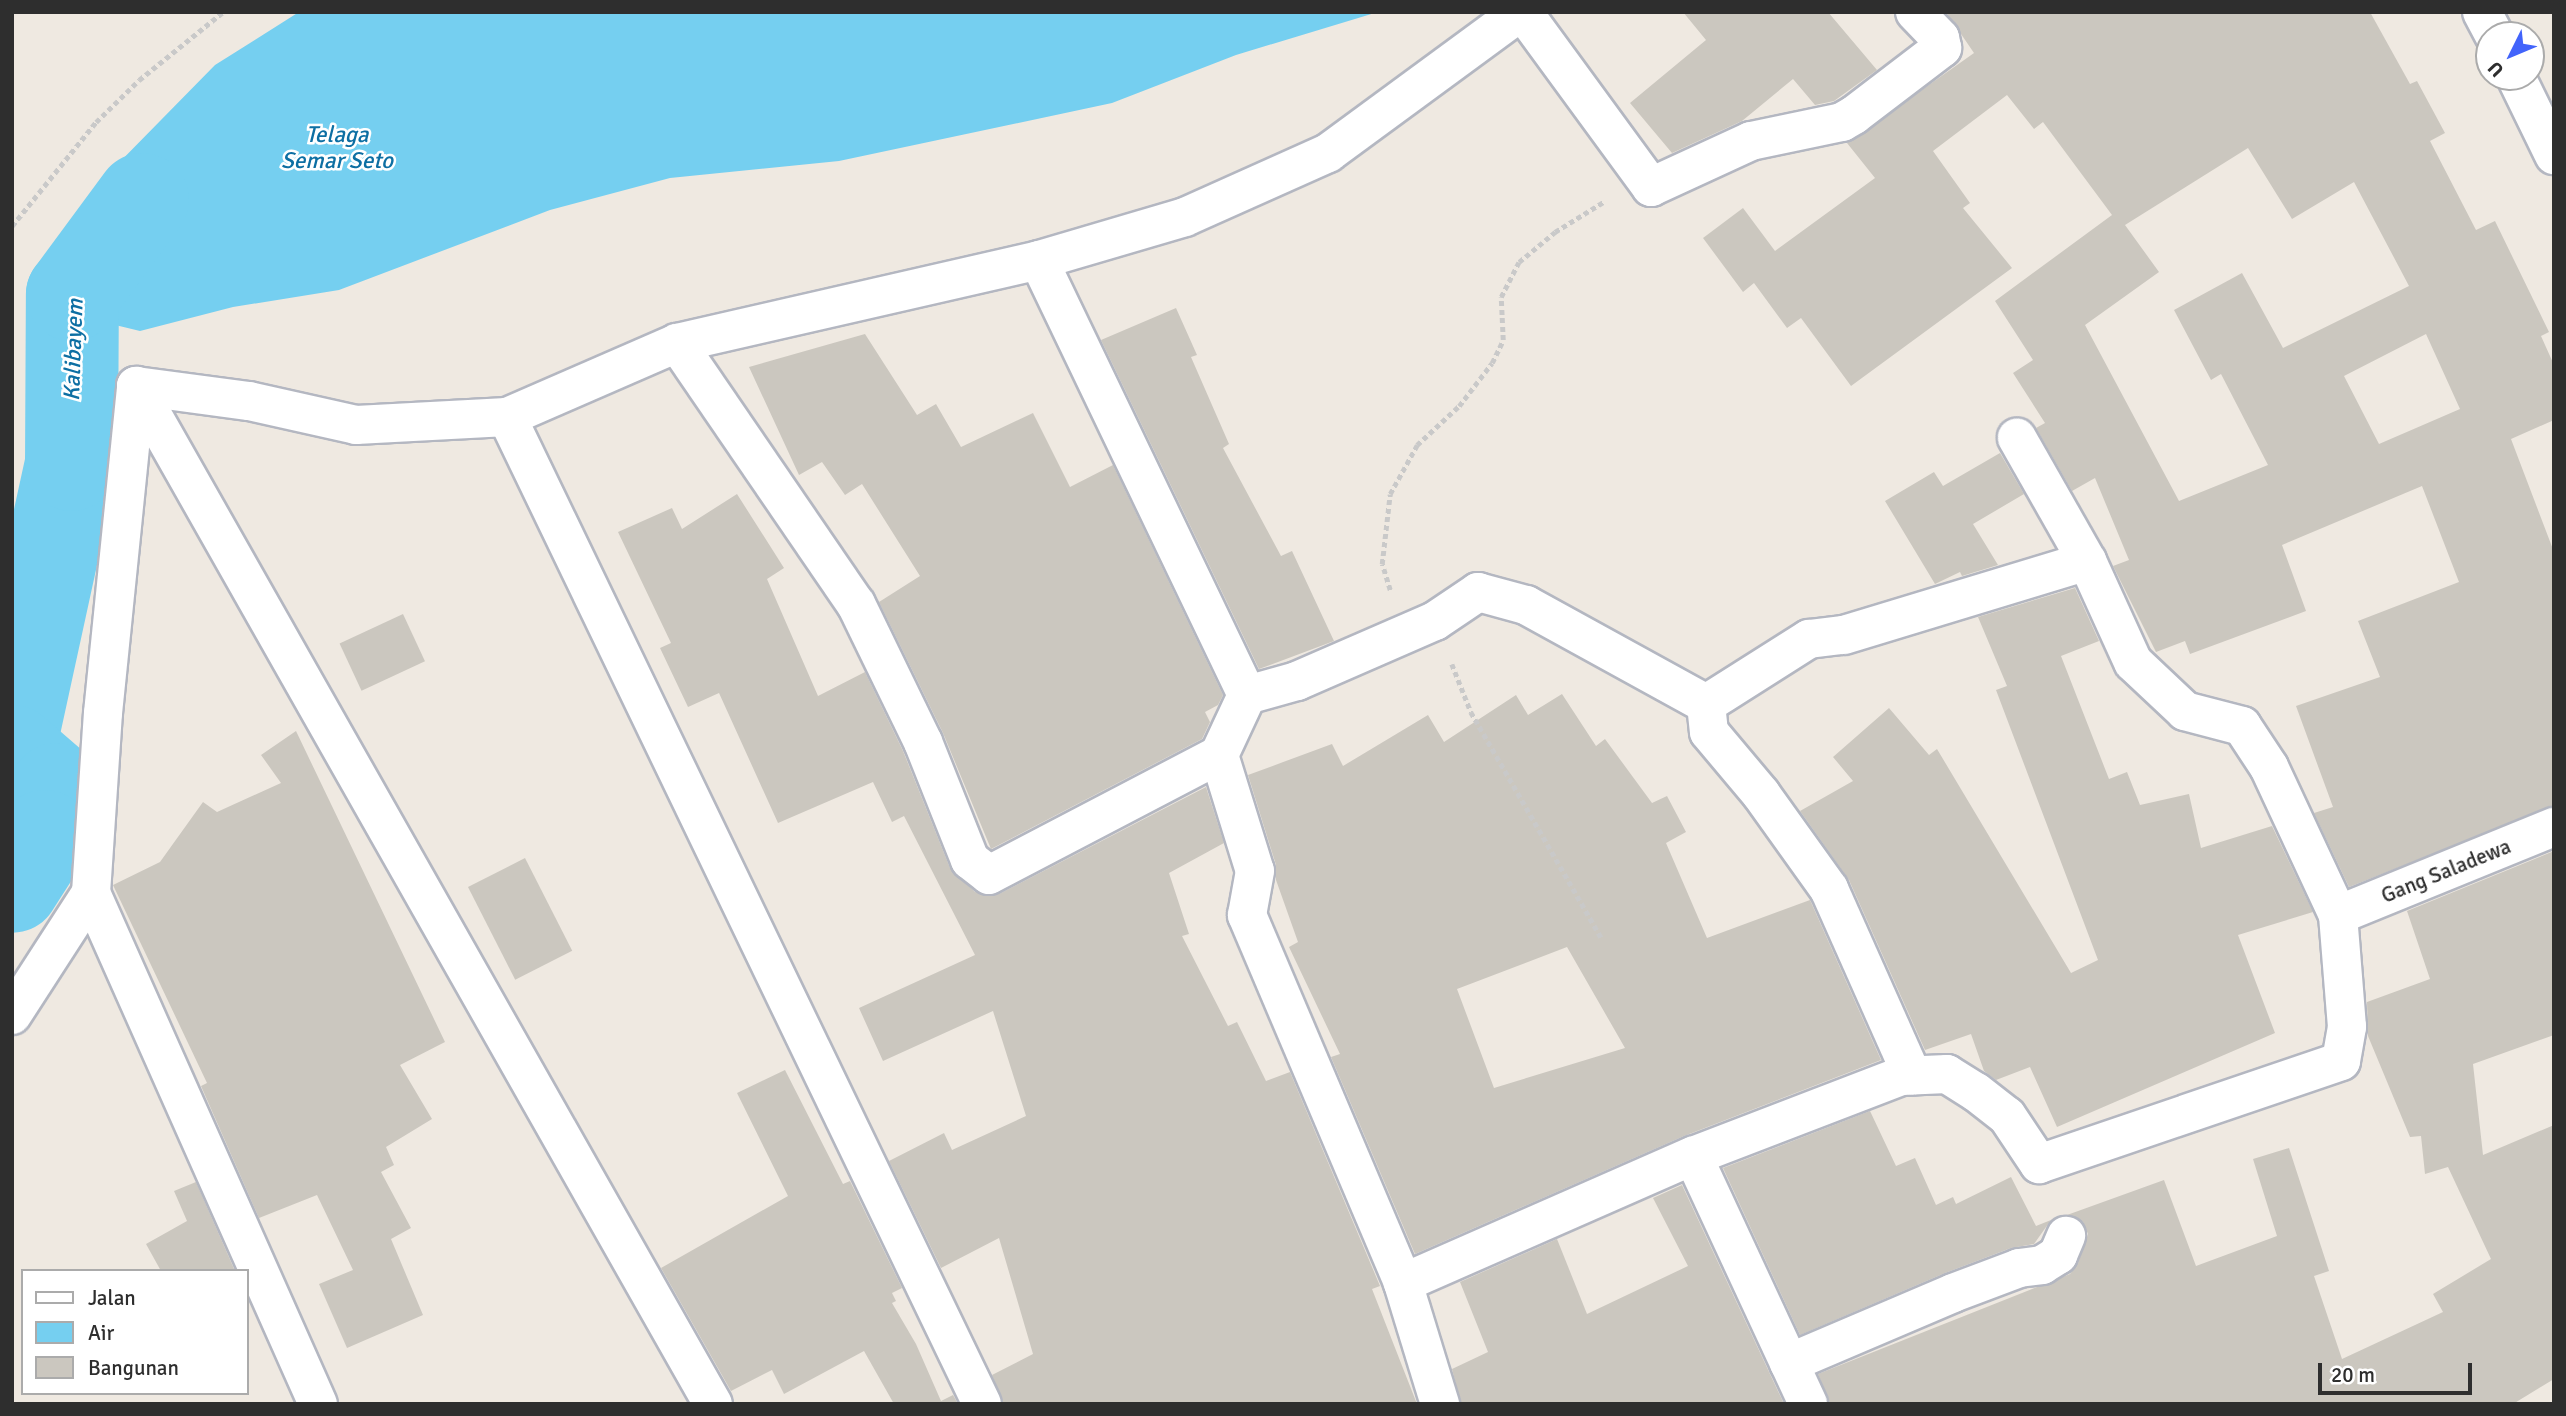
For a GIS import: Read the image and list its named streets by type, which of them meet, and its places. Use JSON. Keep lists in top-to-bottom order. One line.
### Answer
{"streets":{"street":["Gang Saladewa"]},"water":["Telaga Semar Seto","Kalibayem"],"legend":["Jalan","Air","Bangunan"],"scale_bar":"20 m","north":"bottom left"}
